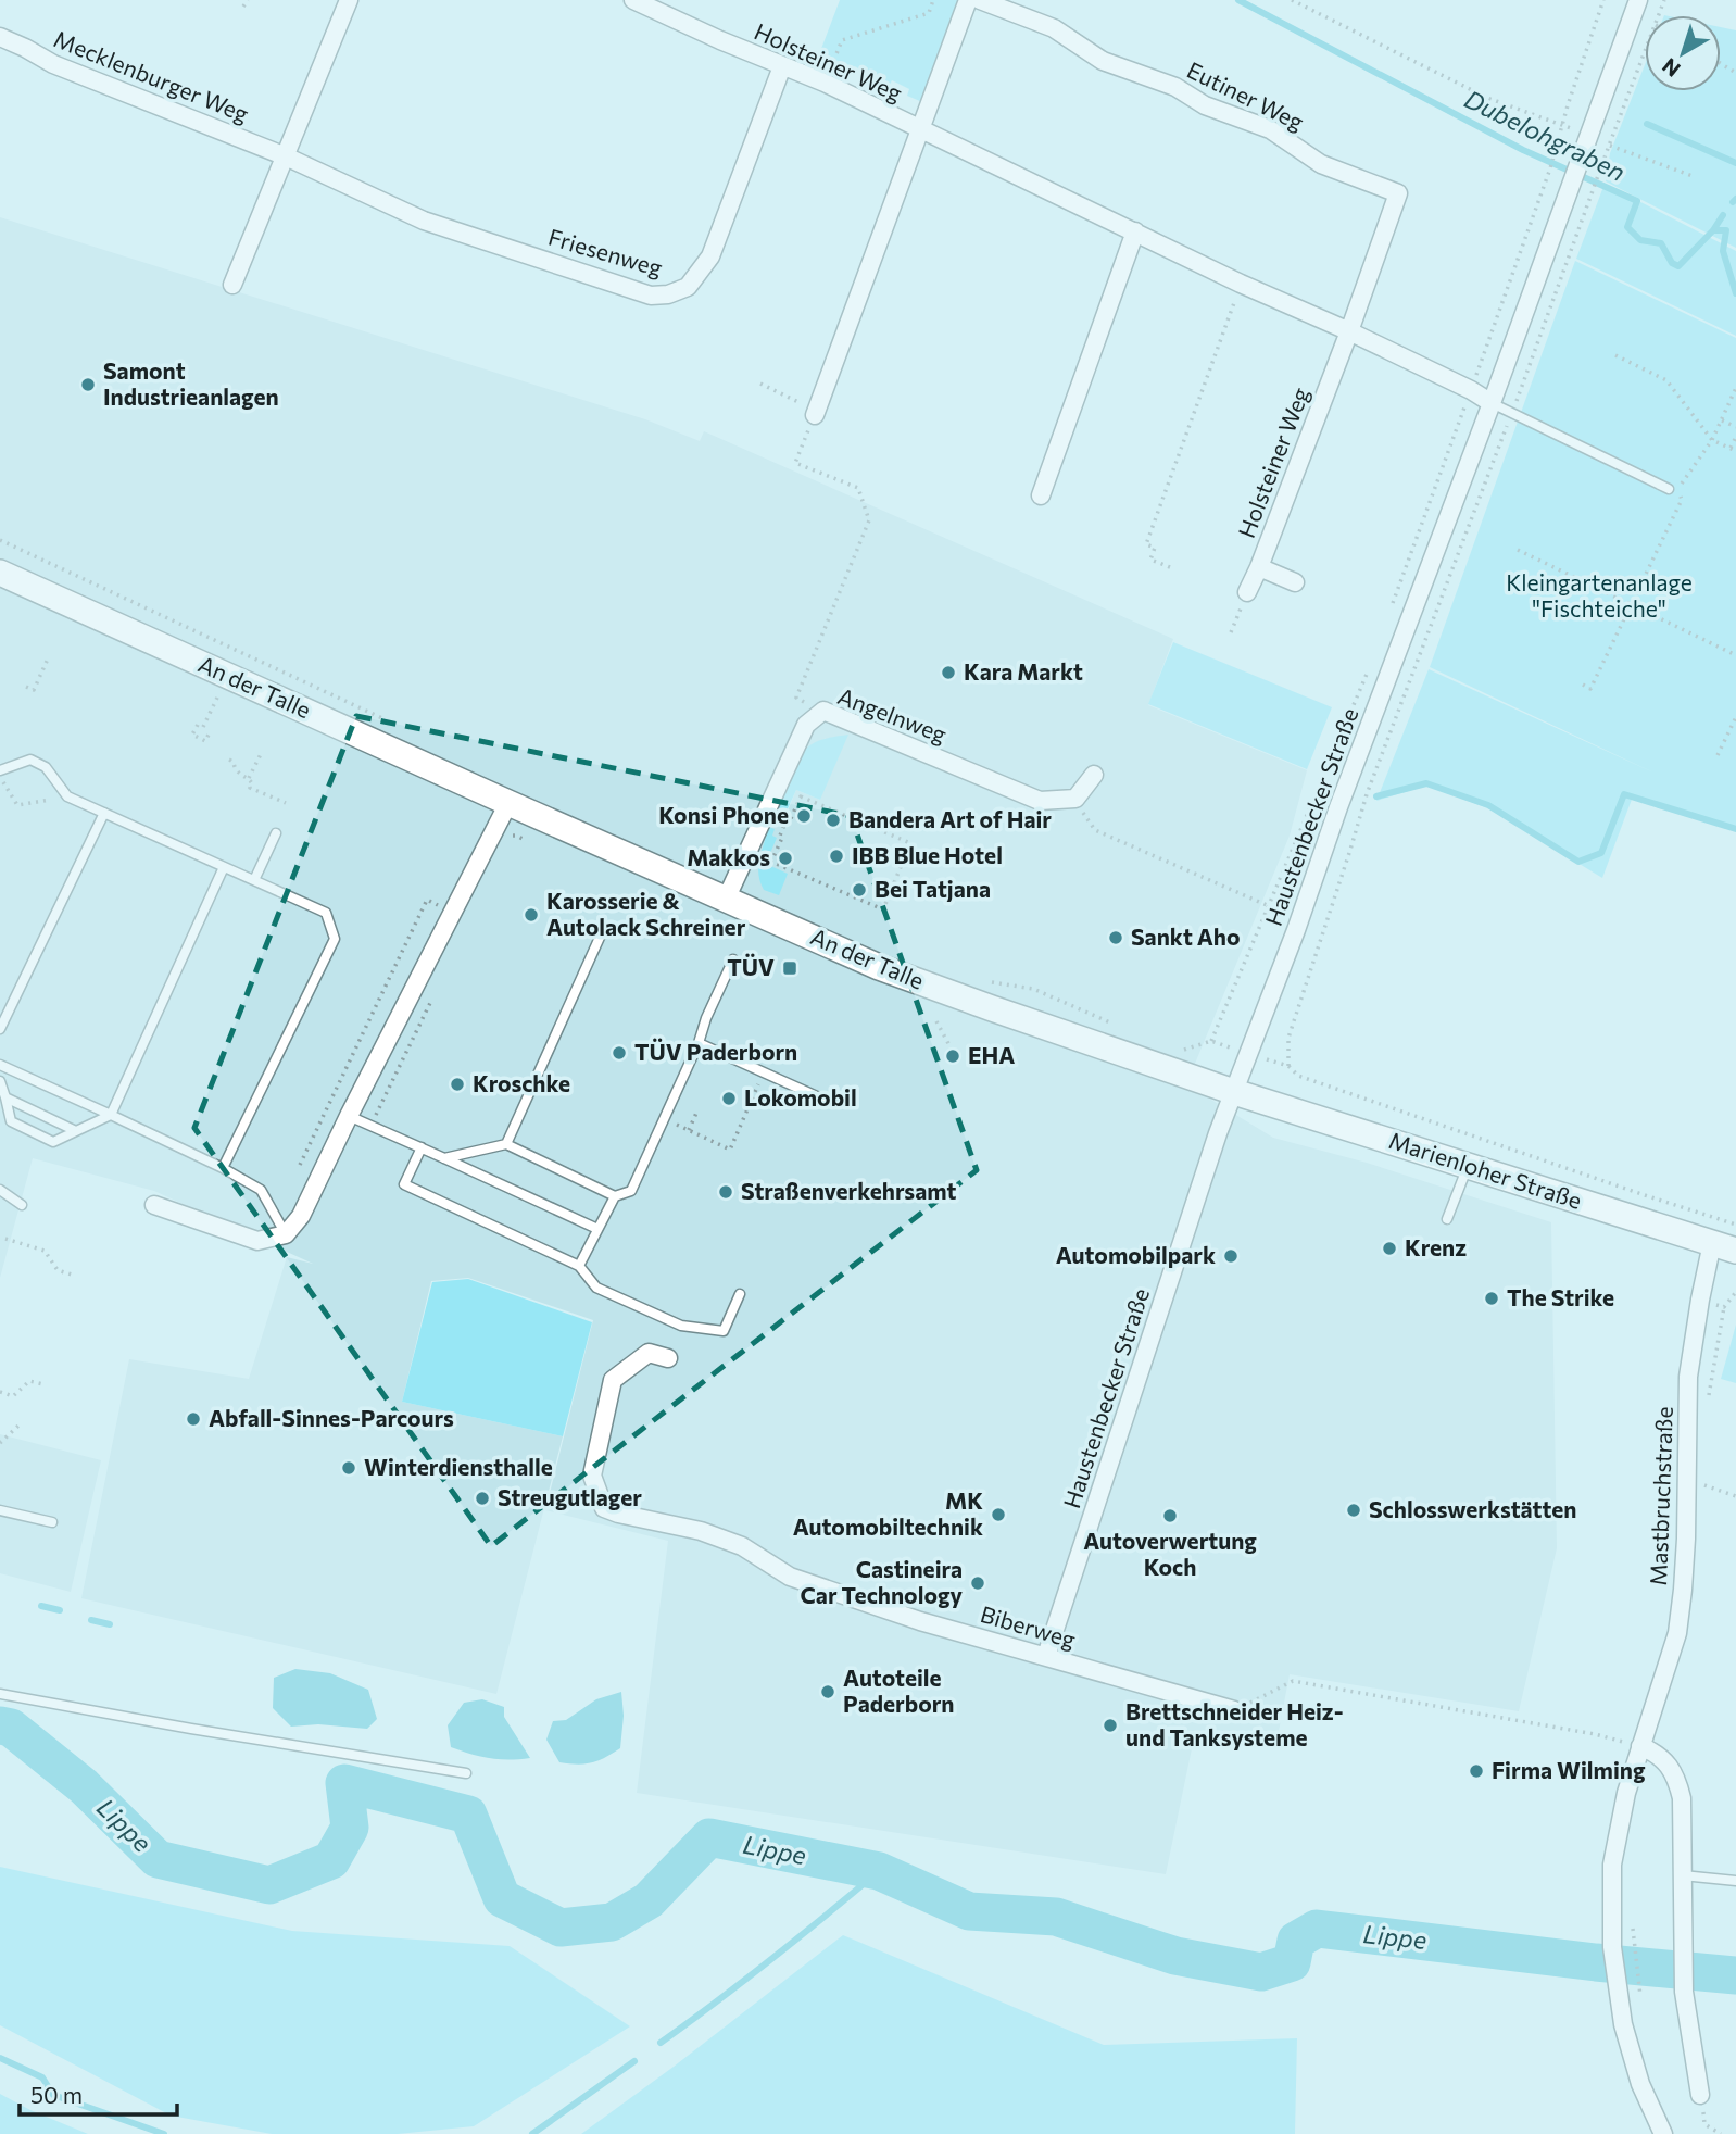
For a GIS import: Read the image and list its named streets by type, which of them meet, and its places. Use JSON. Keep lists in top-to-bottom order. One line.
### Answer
{"streets":{"street":["Holsteiner Weg","Mecklenburger Weg","Eutiner Weg","Friesenweg","An der Talle","Angelnweg","Haustenbecker Straße","Marienloher Straße","Mastbruchstraße","Biberweg"]},"crossings":[["Holsteiner Weg","Eutiner Weg"],["Holsteiner Weg","Friesenweg"],["Holsteiner Weg","Haustenbecker Straße"],["Mecklenburger Weg","Friesenweg"],["An der Talle","Angelnweg"],["An der Talle","Haustenbecker Straße"],["An der Talle","Marienloher Straße"],["Haustenbecker Straße","Marienloher Straße"],["Haustenbecker Straße","Biberweg"],["Marienloher Straße","Mastbruchstraße"]],"water":["Dubelohgraben","Lippe"],"parks":["Kleingartenanlage \"Fischteiche\""],"places":{"other":["Samont Industrieanlagen","Kara Markt","Konsi Phone","Bandera Art of Hair","IBB Blue Hotel","Makkos","Bei Tatjana","Karosserie & Autolack Schreiner","Sankt Aho","TÜV Paderborn","EHA","Kroschke","Lokomobil","Straßenverkehrsamt","Krenz","Automobilpark","The Strike","Abfall-Sinnes-Parcours","Winterdiensthalle","Streugutlager","Schlosswerkstätten","MK Automobiltechnik","Autoverwertung Koch","Castineira Car Technology","Autoteile Paderborn","Brettschneider Heiz- und Tanksysteme","Firma Wilming"],"transit":["TÜV"]},"scale_bar":"50 m","north":"bottom left"}
